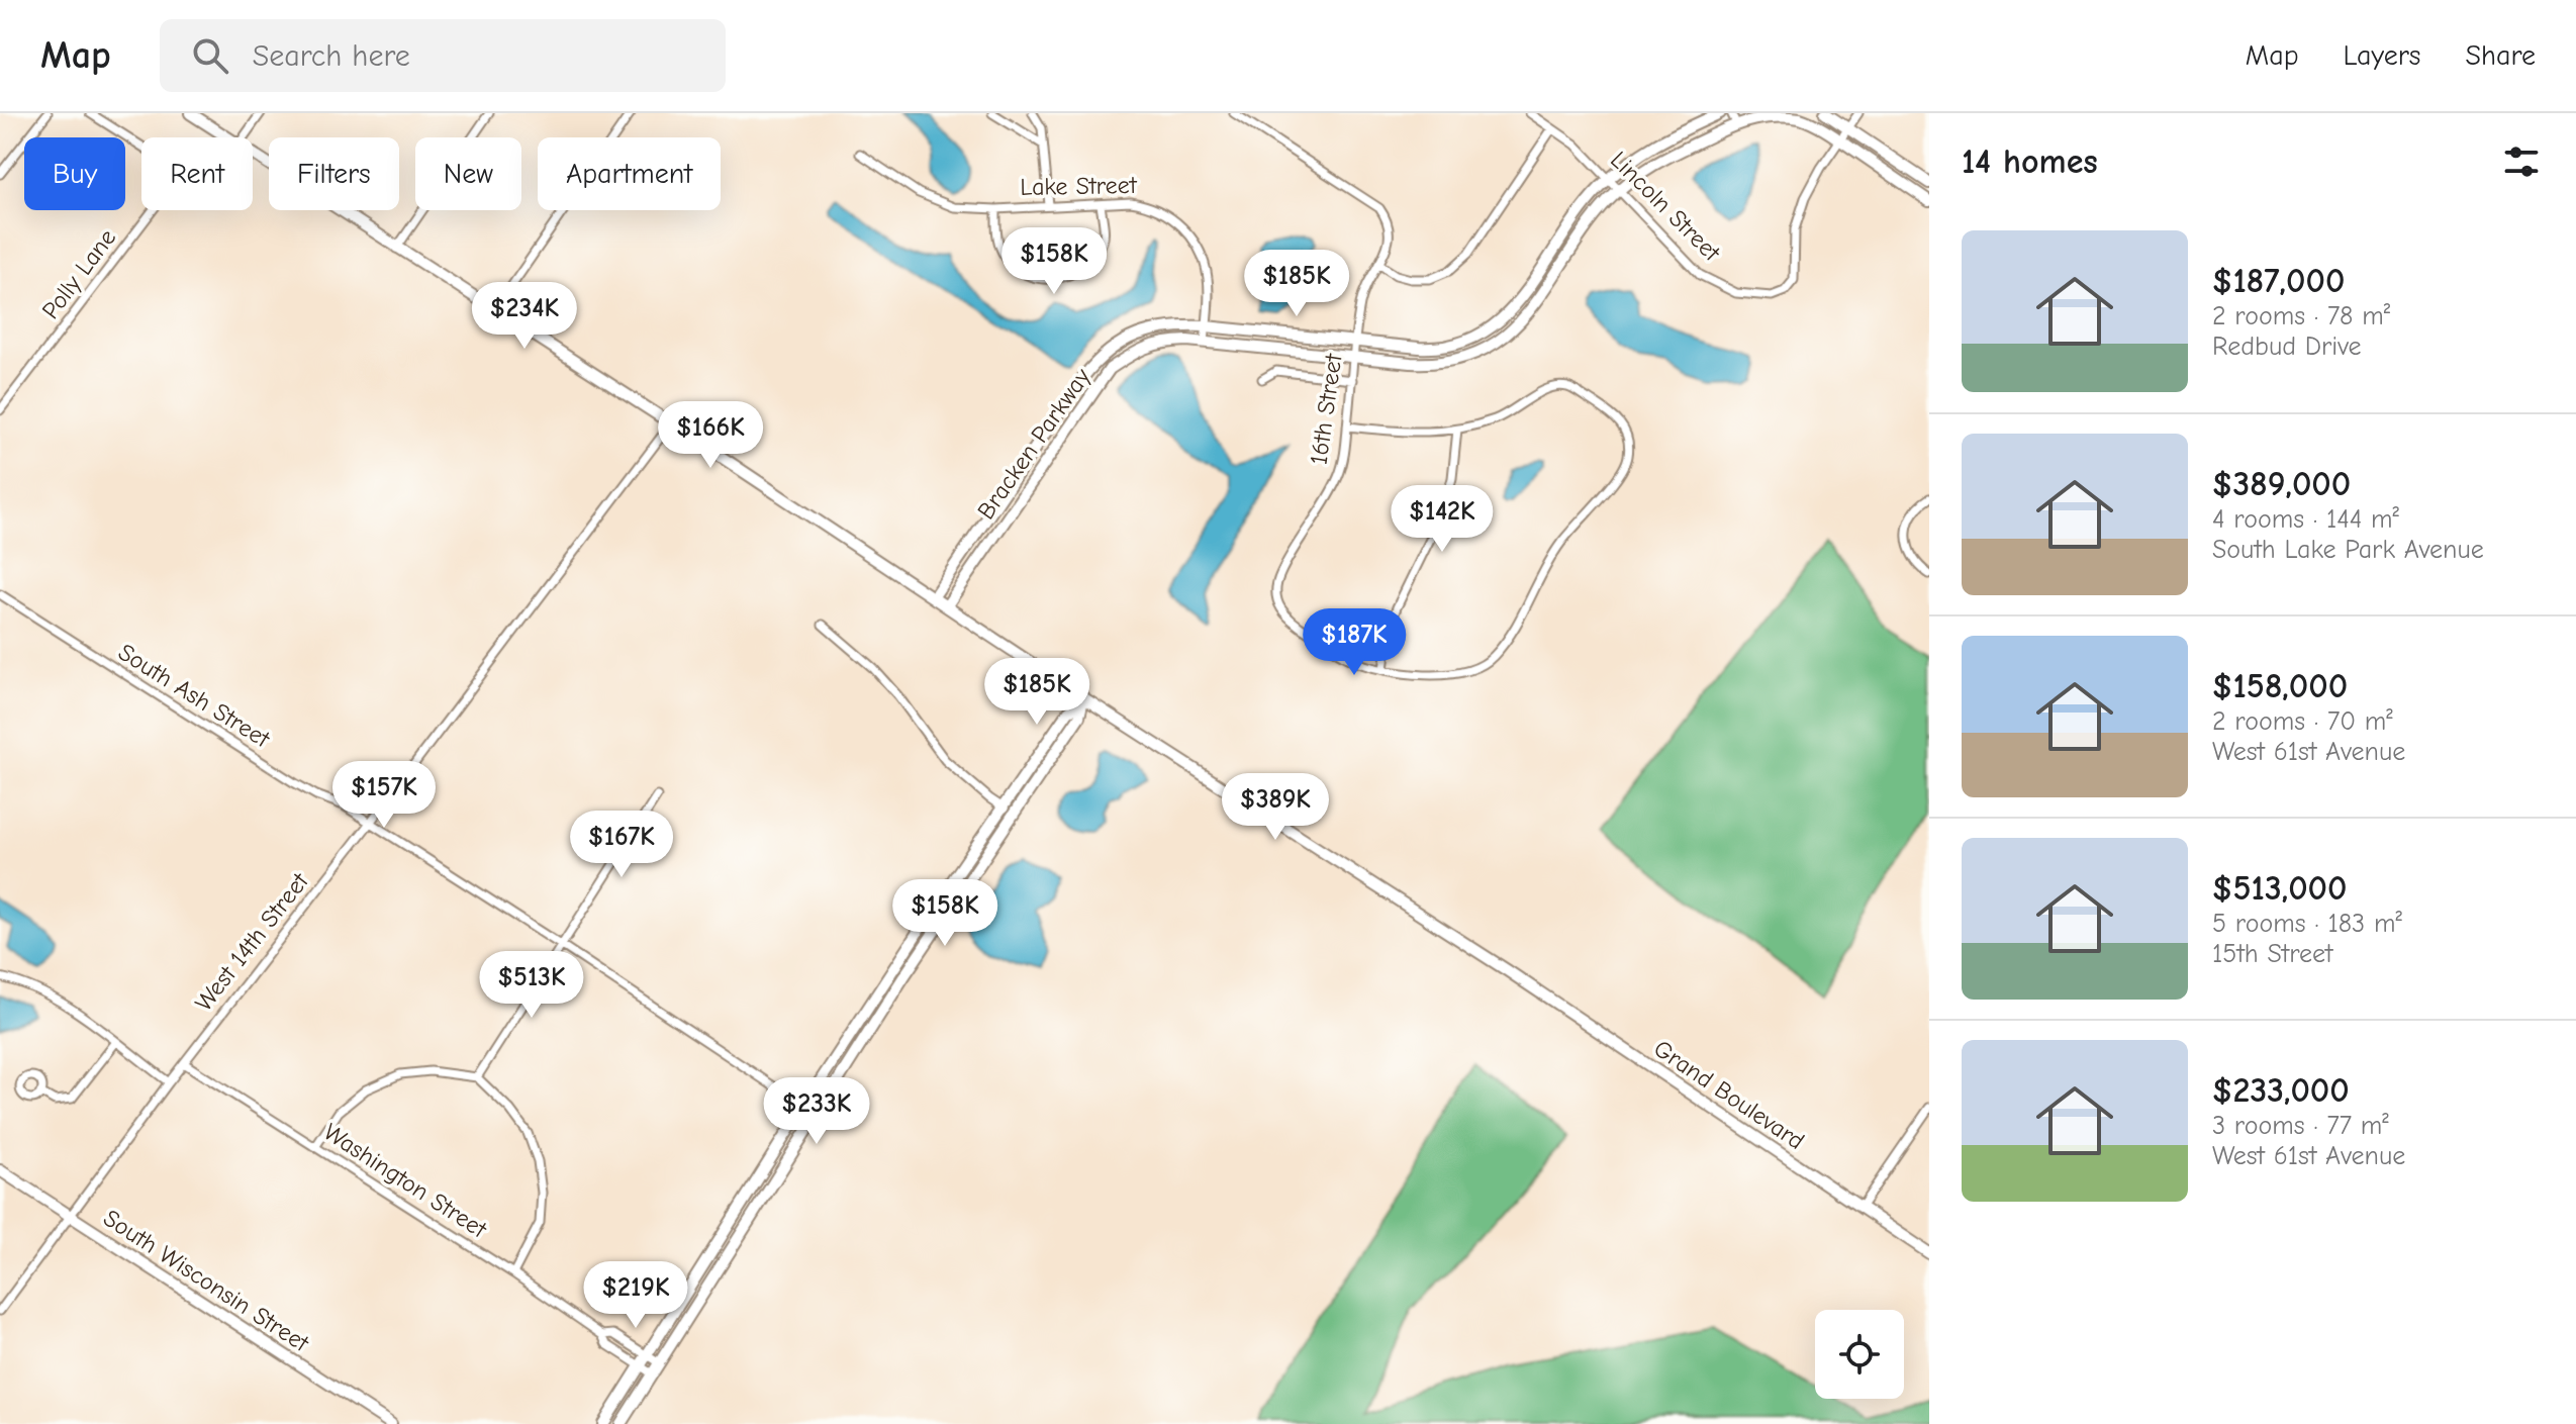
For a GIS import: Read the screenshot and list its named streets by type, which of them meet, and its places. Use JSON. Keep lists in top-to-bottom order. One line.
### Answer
{"streets":{"main road":["Bracken Parkway","Grand Boulevard","South Wisconsin Street"],"street":["Lake Street","Lincoln Street","Polly Lane","16th Street","South Ash Street","West 14th Street","Washington Street"]},"crossings":[["Lake Street","Bracken Parkway"],["Lincoln Street","Bracken Parkway"],["16th Street","Bracken Parkway"],["Bracken Parkway","Grand Boulevard"],["South Ash Street","West 14th Street"],["West 14th Street","Grand Boulevard"],["West 14th Street","Washington Street"],["West 14th Street","South Wisconsin Street"]],"page":{"header":"Map","search":"Search here","nav":["Map","Layers","Share"],"heading":"14 homes","chip":["Buy","Rent","Filters","New","Apartment"],"list":[{"name":"$187,000","note":"2 rooms · 78 m² · Redbud Drive"},{"name":"$389,000","note":"4 rooms · 144 m² · South Lake Park Avenue"},{"name":"$158,000","note":"2 rooms · 70 m² · West 61st Avenue"},{"name":"$513,000","note":"5 rooms · 183 m² · 15th Street"},{"name":"$233,000","note":"3 rooms · 77 m² · West 61st Avenue"}],"price":["$158K","$185K","$234K","$166K","$142K","$187K","$185K","$157K","$389K","$167K","$158K","$513K","$233K","$219K"]}}
